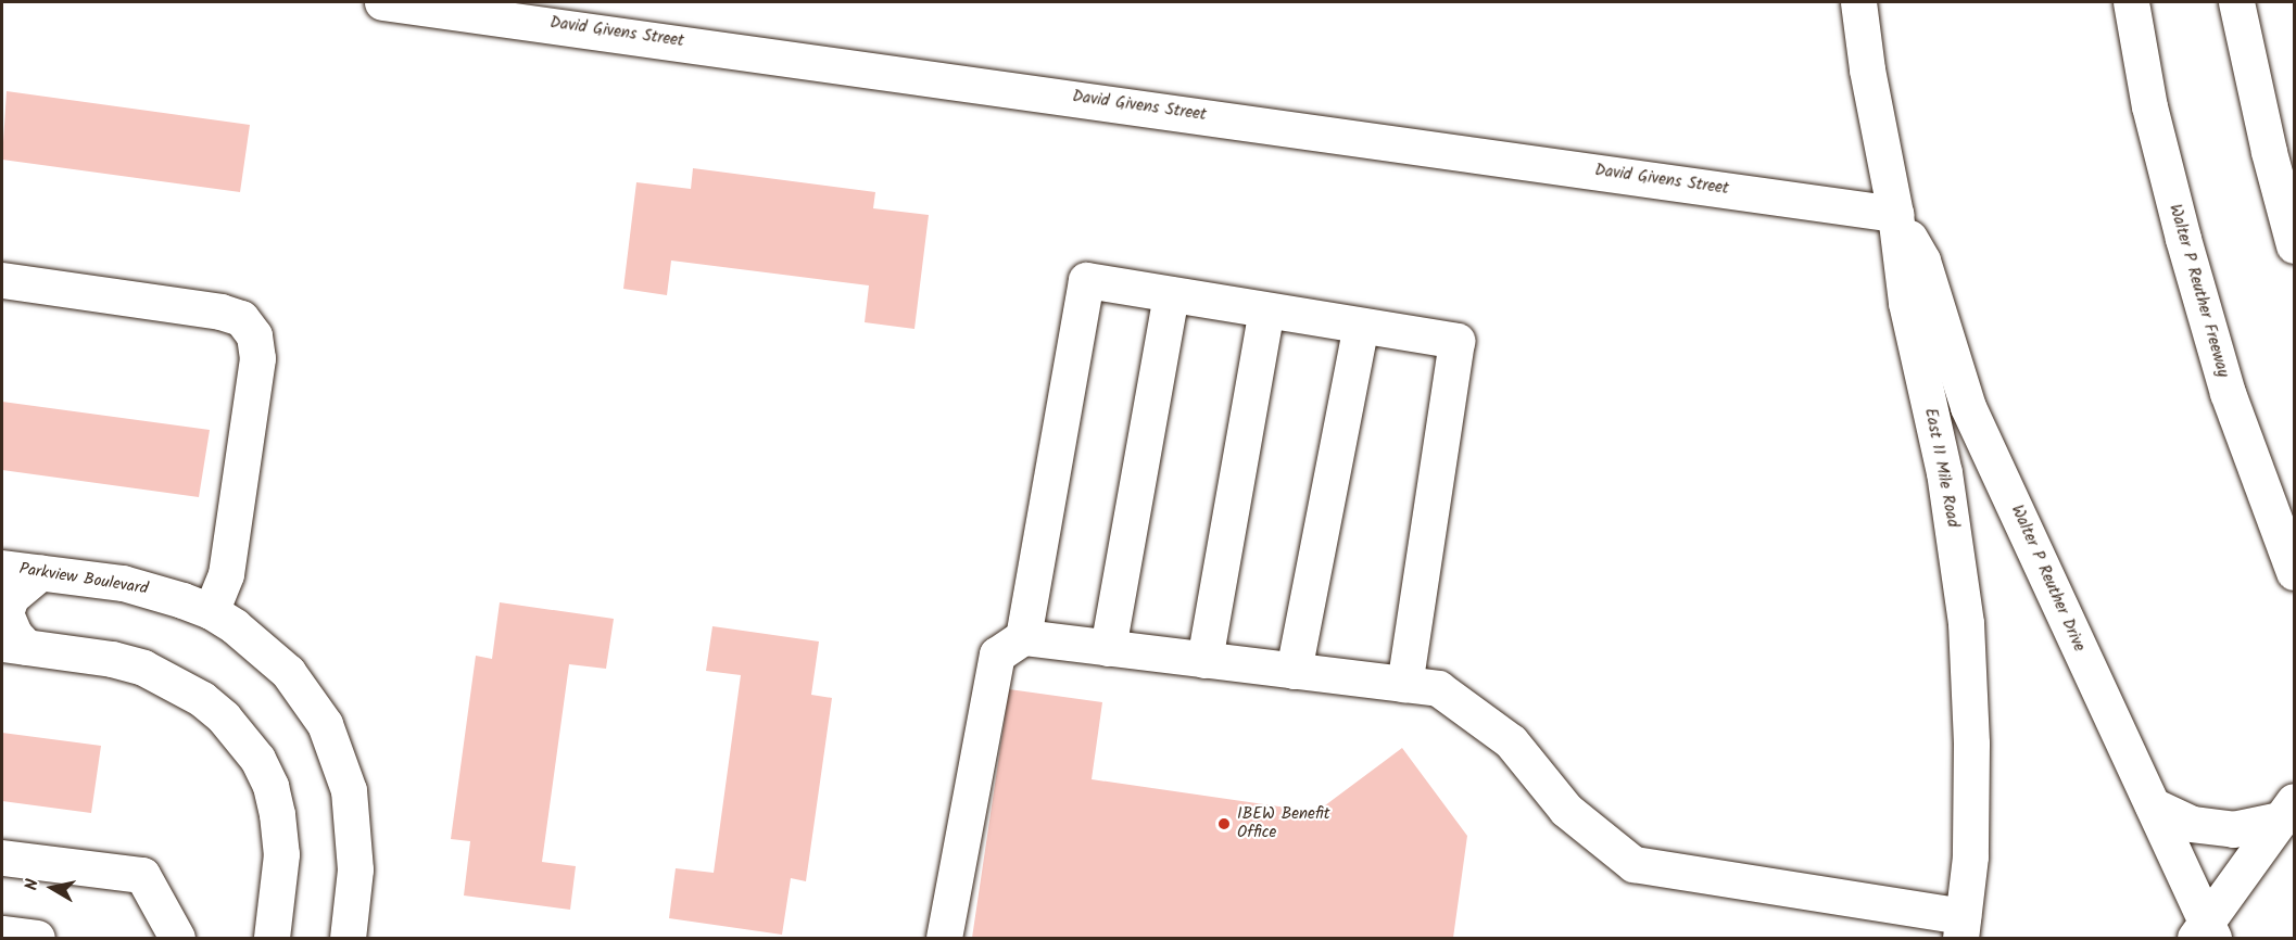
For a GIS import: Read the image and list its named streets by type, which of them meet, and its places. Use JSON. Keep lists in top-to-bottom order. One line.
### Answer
{"streets":{"main road":["David Givens Street","Walter P Reuther Freeway","East 11 Mile Road","Walter P Reuther Drive","Parkview Boulevard"]},"crossings":[["David Givens Street","East 11 Mile Road"],["David Givens Street","Walter P Reuther Drive"],["East 11 Mile Road","Walter P Reuther Drive"]],"places":["IBEW Benefit Office"],"north":"left"}
